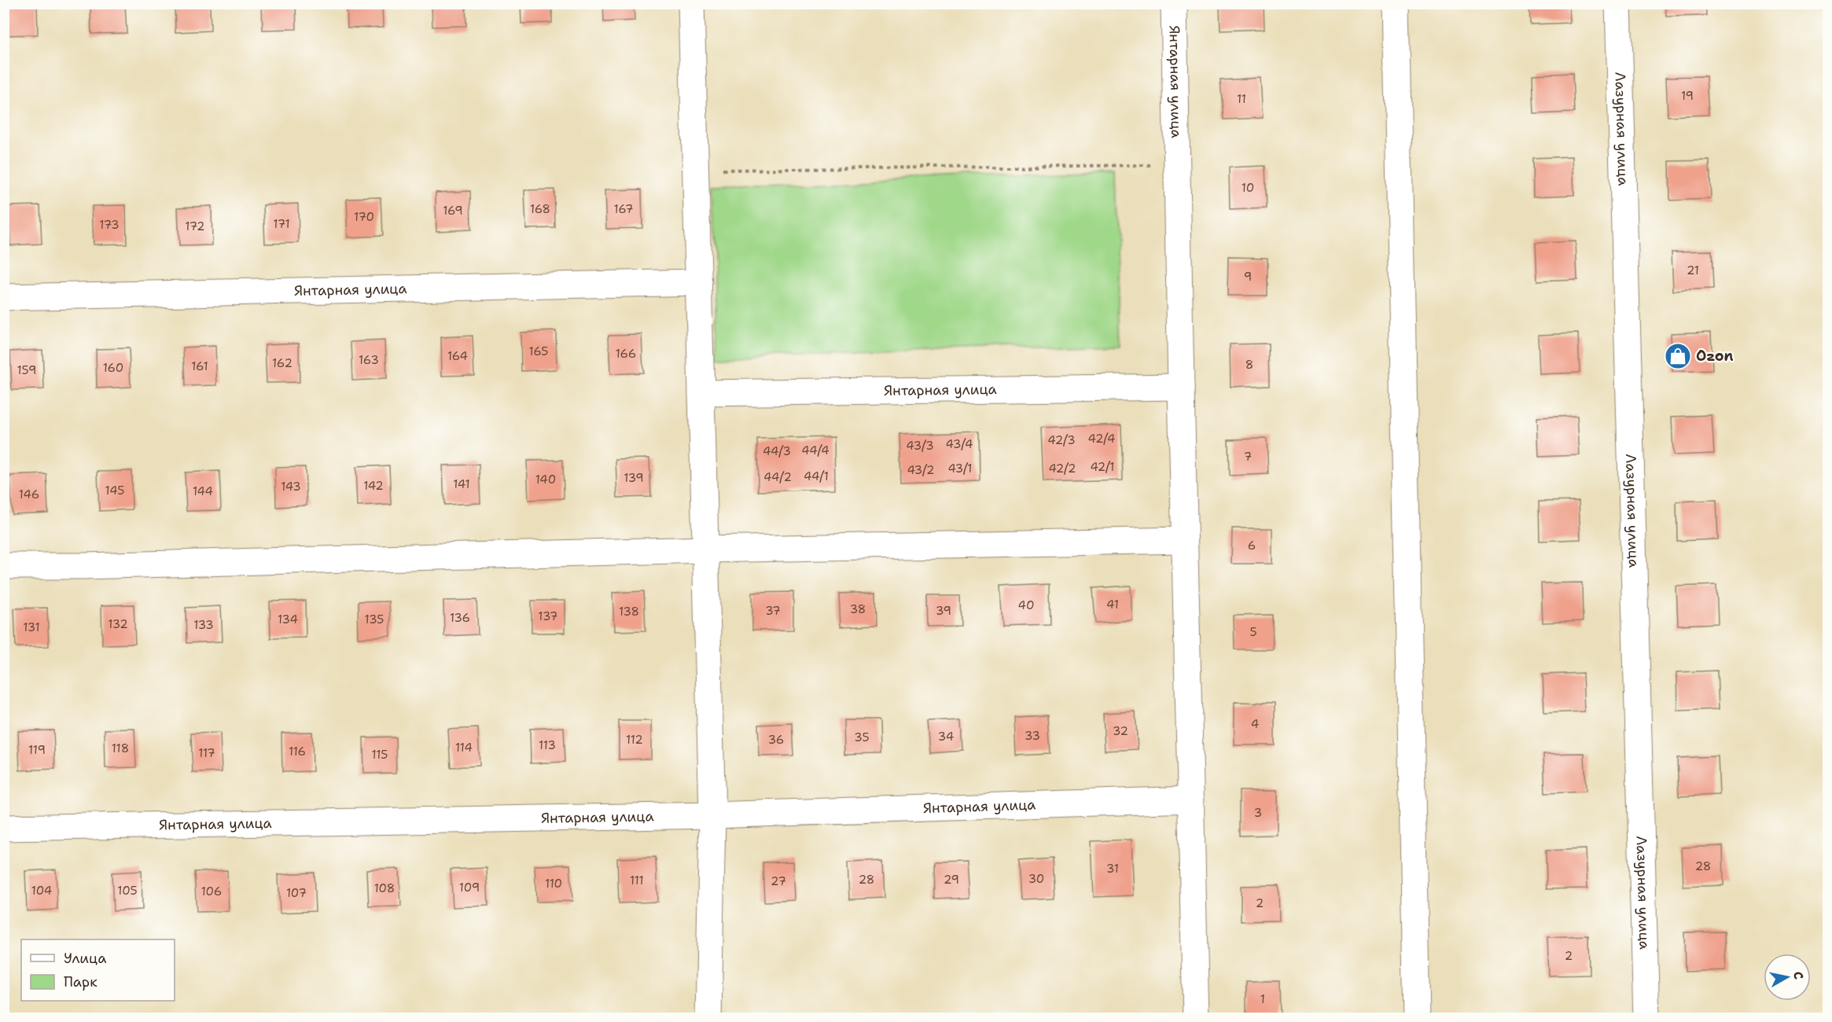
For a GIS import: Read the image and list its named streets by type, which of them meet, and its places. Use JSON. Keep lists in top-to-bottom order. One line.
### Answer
{"streets":{"street":["Янтарная улица","Лазурная улица"]},"places":{"shop":["Ozon"]},"house_numbers":["19","11","10","168","167","169","170","171","173","172","21","9","165","166","164","163","162","8","161","160","159","42/4","42/3","43/4","43/3","44/4","44/3","7","42/1","43/1","42/2","43/2","44/1","44/2","139","140","141","142","143","145","144","146","6","41","40","38","37","39","138","137","136","134","135","132","133","131","5","4","32","33","34","35","112","36","113","114","118","119","116","117","115","3","28","31","30","28","29","111","27","110","109","108","104","105","106","107","2","2","1"],"legend":["Улица","Парк"],"north":"right"}
